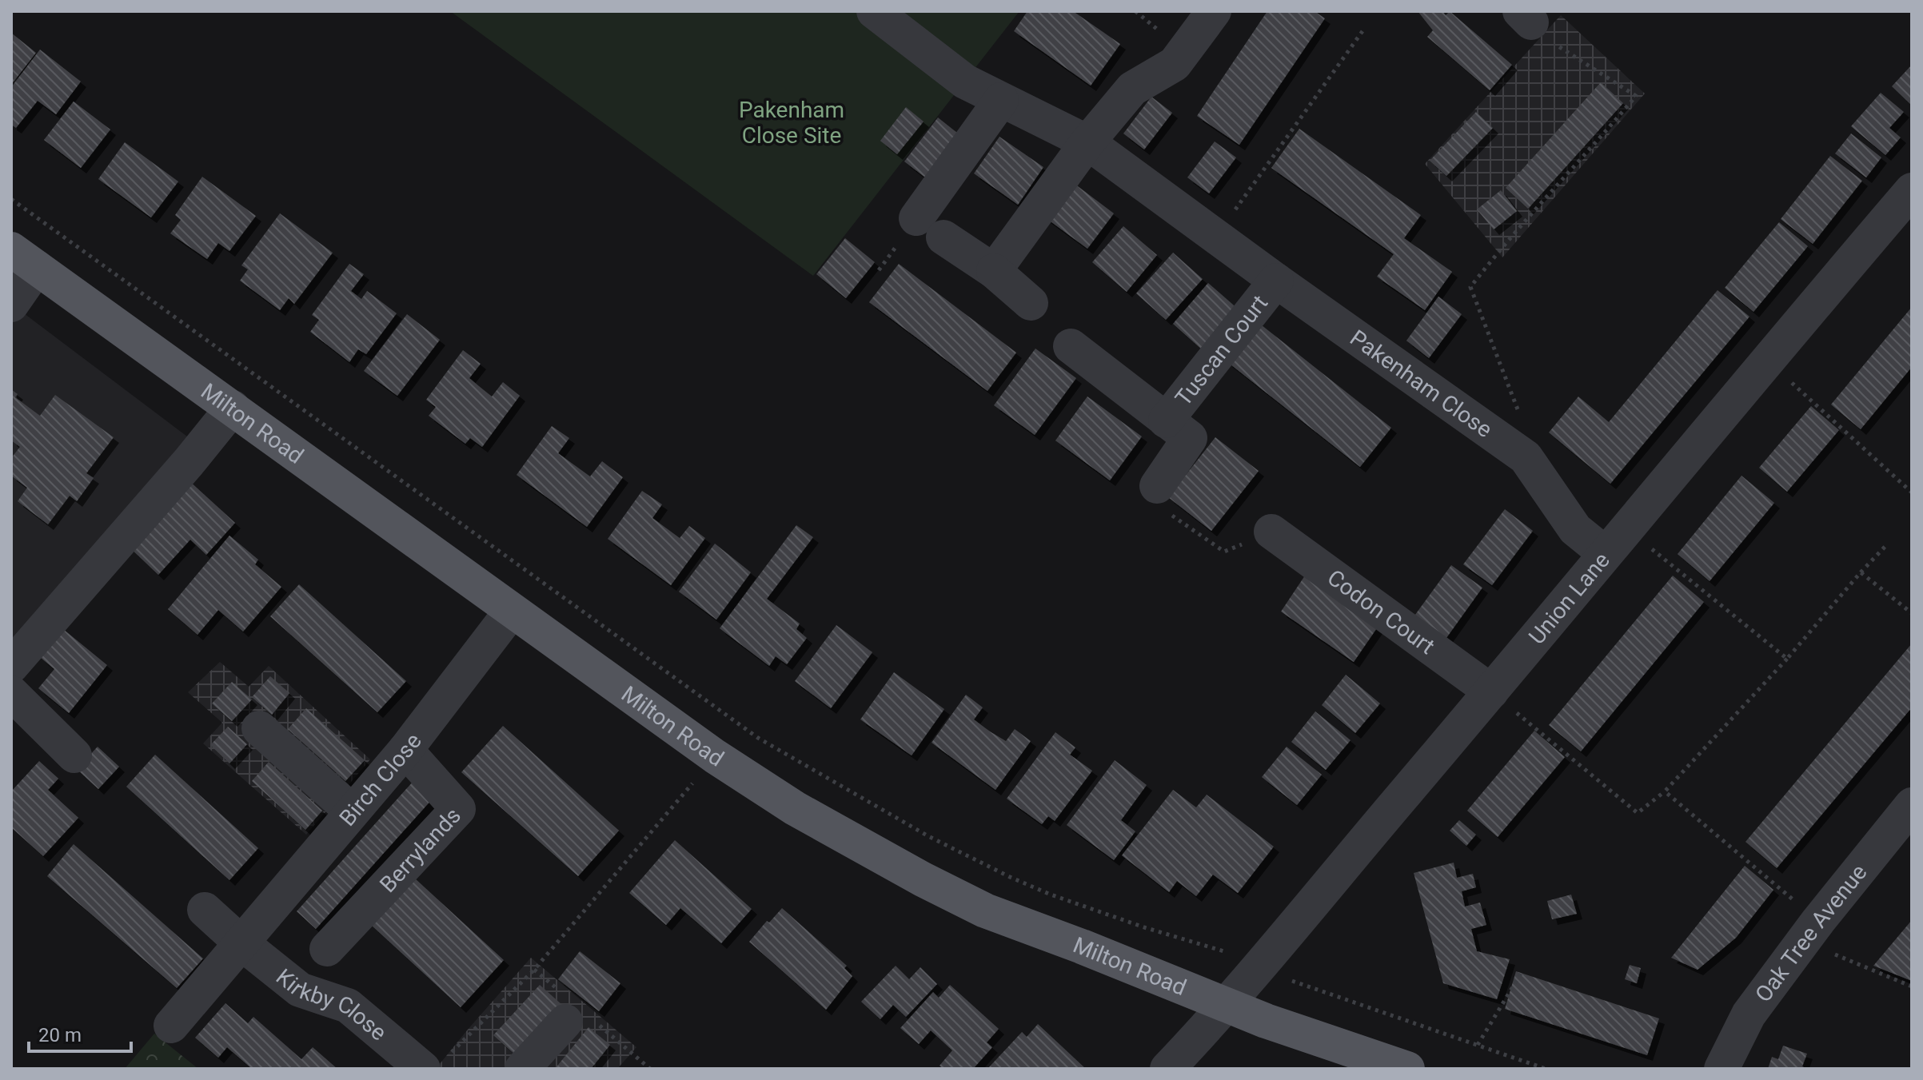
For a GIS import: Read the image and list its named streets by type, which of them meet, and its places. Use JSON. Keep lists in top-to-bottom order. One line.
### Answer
{"streets":{"main road":["Milton Road"],"street":["Tuscan Court","Pakenham Close","Union Lane","Codon Court","Birch Close","Berrylands","Oak Tree Avenue","Kirkby Close"]},"crossings":[["Tuscan Court","Pakenham Close"],["Pakenham Close","Union Lane"],["Milton Road","Union Lane"],["Milton Road","Birch Close"],["Union Lane","Codon Court"],["Birch Close","Berrylands"],["Birch Close","Kirkby Close"]],"parks":["Pakenham Close Site"],"scale_bar":"20 m"}
